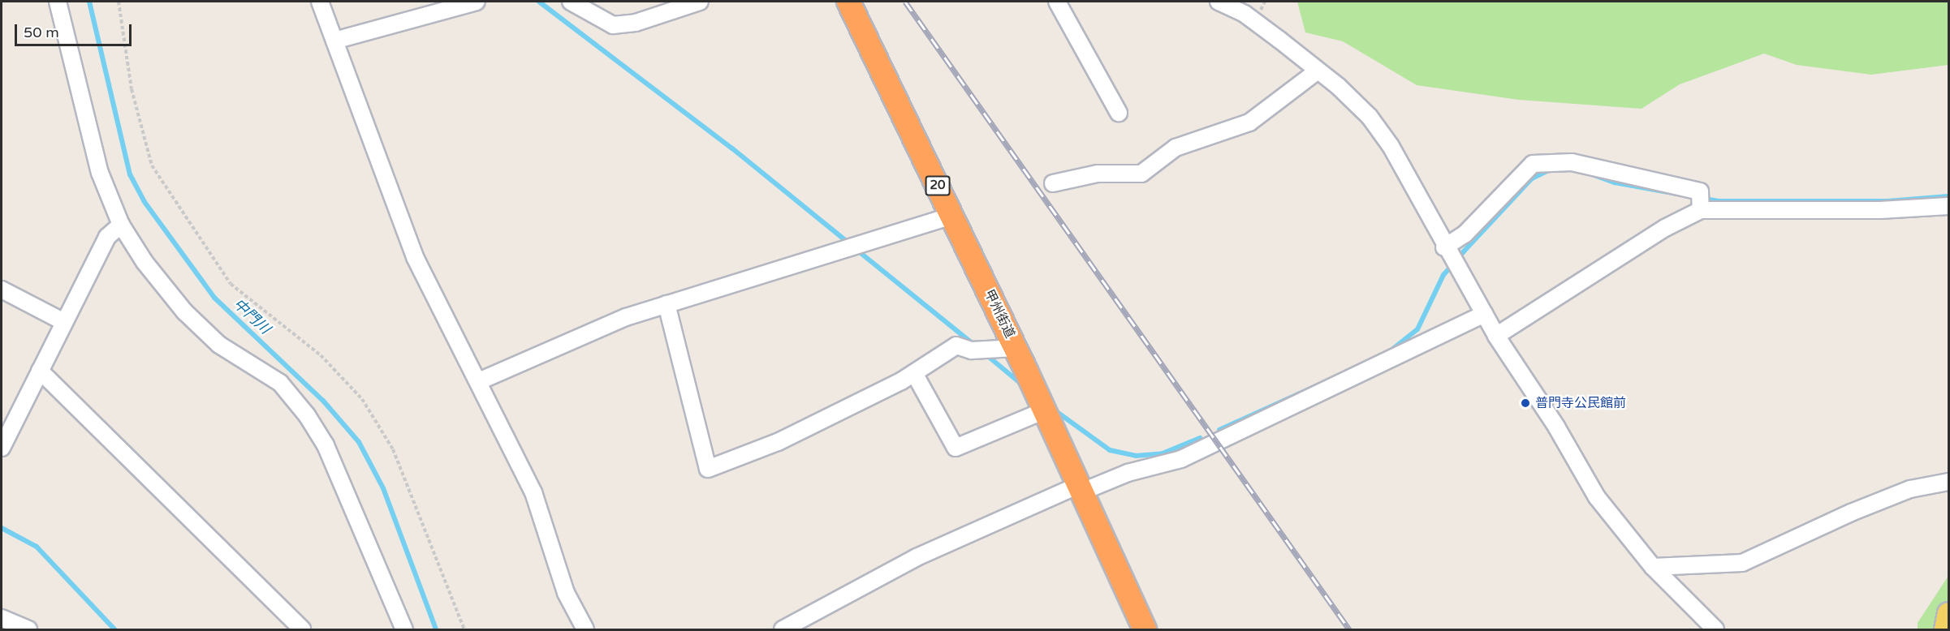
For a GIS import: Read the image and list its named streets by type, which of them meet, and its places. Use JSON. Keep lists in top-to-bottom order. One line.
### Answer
{"streets":{"highway":["20","甲州街道"]},"water":["中門川"],"places":["普門寺公民館前"],"scale_bar":"50 m"}
